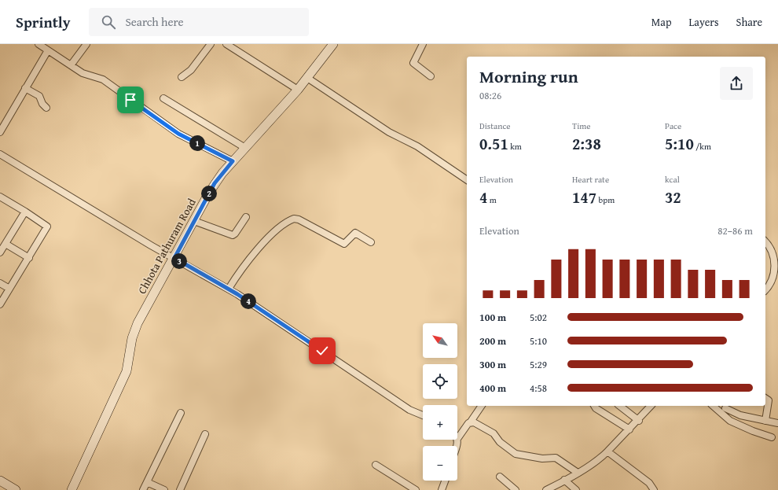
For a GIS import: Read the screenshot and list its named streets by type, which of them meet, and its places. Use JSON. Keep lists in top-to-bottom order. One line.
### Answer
{"streets":{"street":["Chhota Pathuram Road"]},"north":"top left","page":{"header":"Sprintly","search":"Search here","nav":["Map","Layers","Share"],"heading":["Morning run","08:26"],"stats":[["Distance","0.51 km"],["Time","2:38"],["Pace","5:10 /km"],["Elevation","4 m"],["Heart rate","147 bpm"],["kcal","32"]],"pins":["1","2","3","4"],"chart":["Elevation","82–86 m"],"list":[{"name":"100 m","note":"5:02"},{"name":"200 m","note":"5:10"},{"name":"300 m","note":"5:29"},{"name":"400 m","note":"4:58"}],"map_buttons":["+","−"]}}
